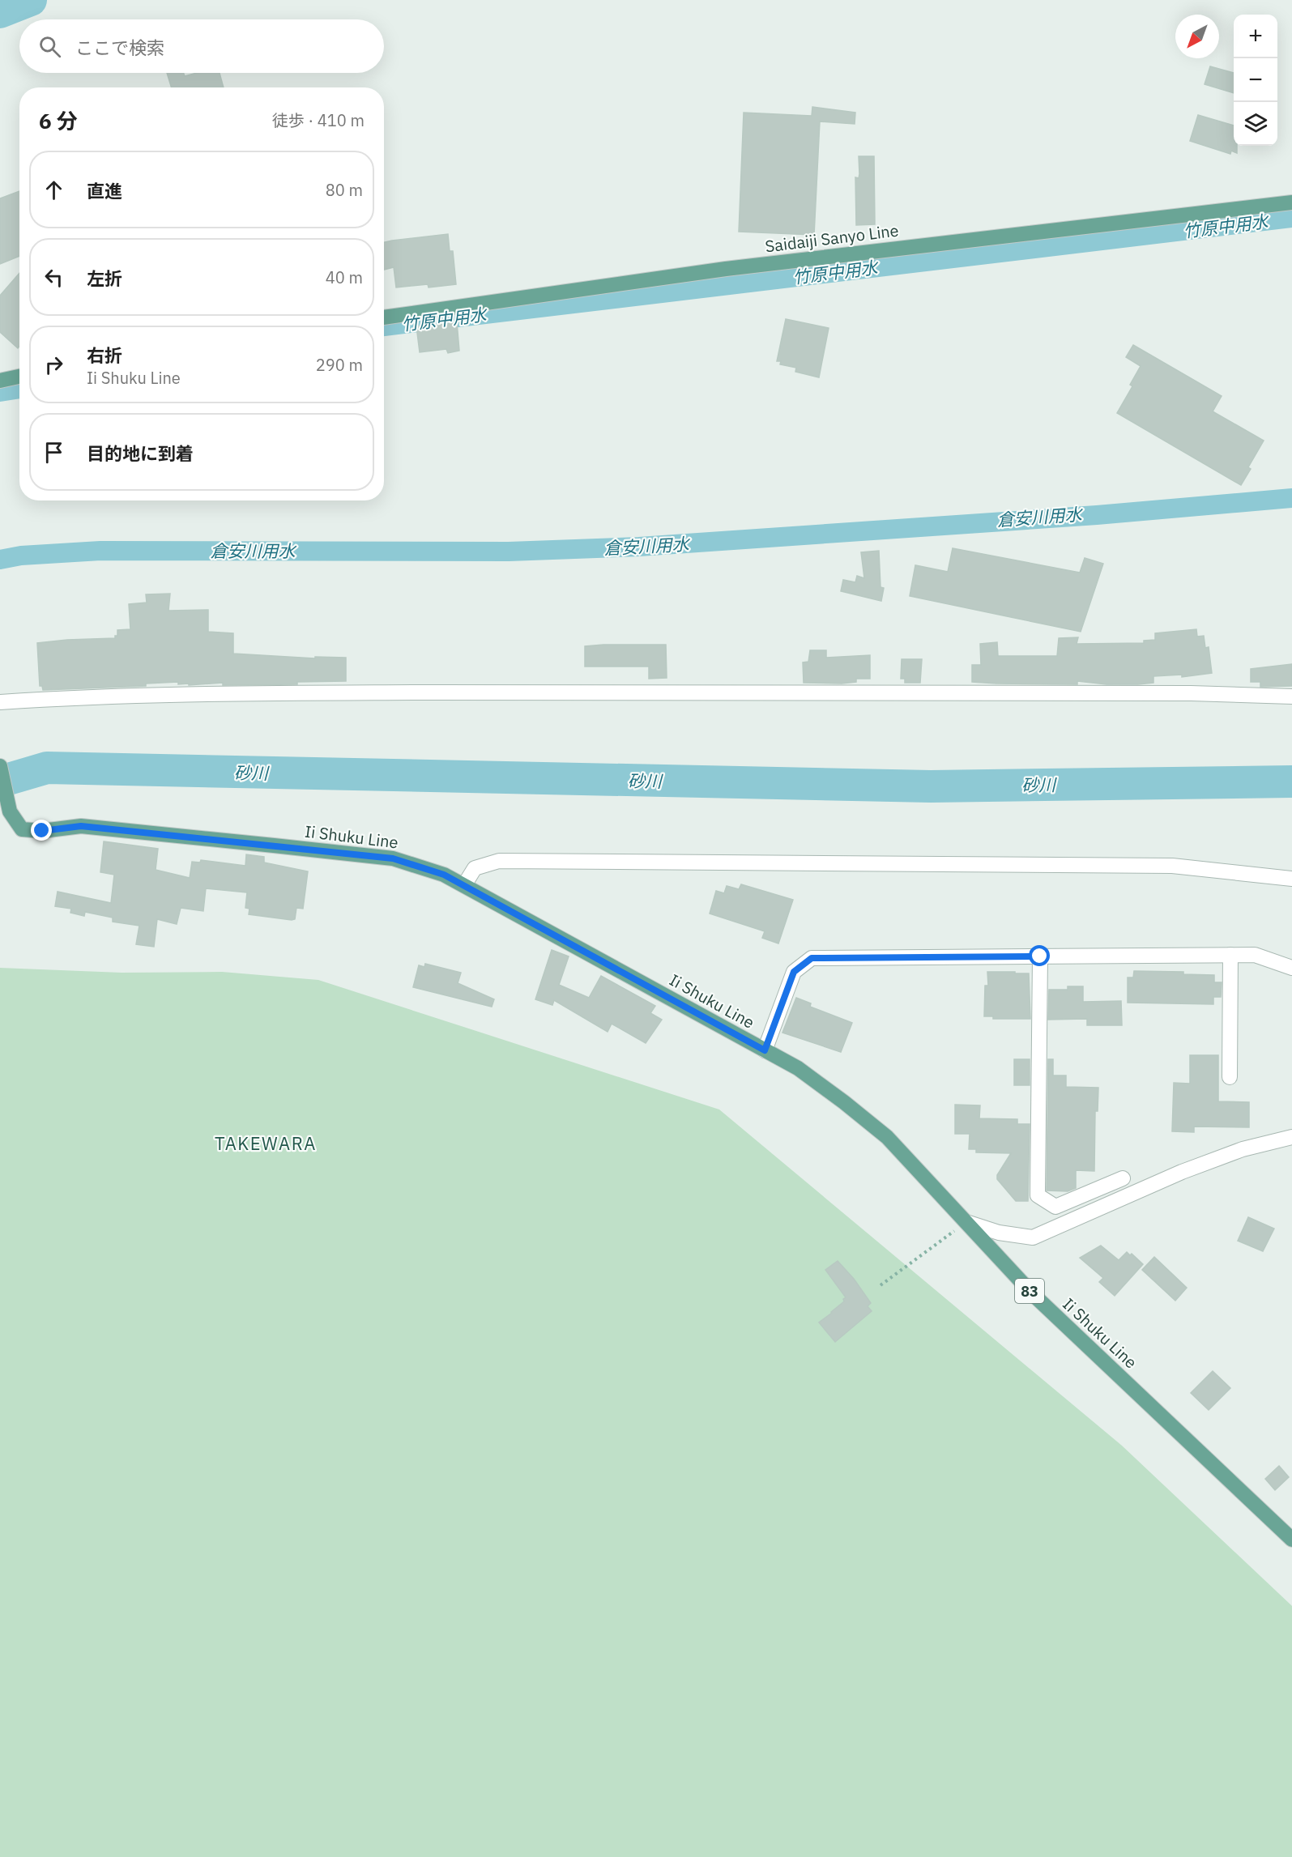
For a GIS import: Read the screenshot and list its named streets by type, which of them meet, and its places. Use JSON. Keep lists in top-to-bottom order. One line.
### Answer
{"streets":{"main road":["Saidaiji Sanyo Line","Ii Shuku Line","83"]},"districts":["TAKEWARA"],"water":["竹原中用水","倉安川用水","砂川"],"north":"bottom left","page":{"map_buttons":["+","−"],"search":"ここで検索","heading":["6 分","徒歩 · 410 m"],"list":[["直進","80 m"],["左折","40 m"],["右折","Ii Shuku Line","290 m"],"目的地に到着"]}}
